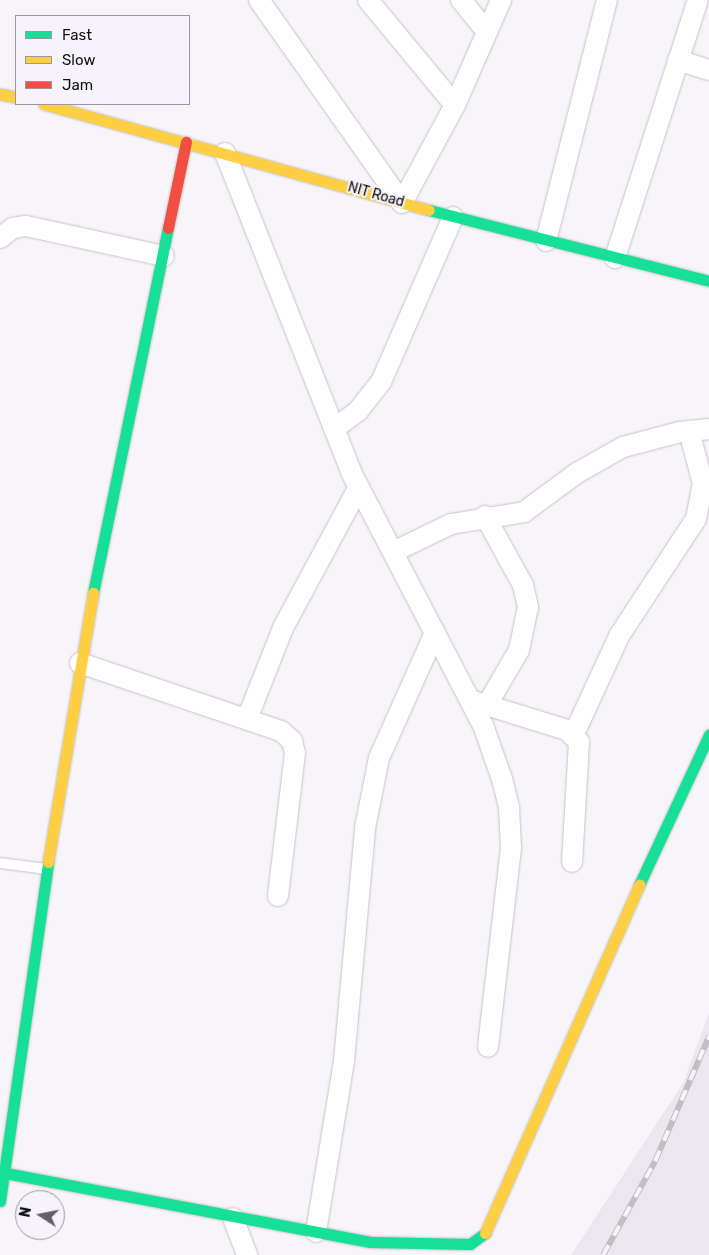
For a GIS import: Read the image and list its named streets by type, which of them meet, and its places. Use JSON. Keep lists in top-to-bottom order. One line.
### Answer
{"streets":{"street":["NIT Road"]},"legend":["Fast","Slow","Jam"],"north":"left"}
